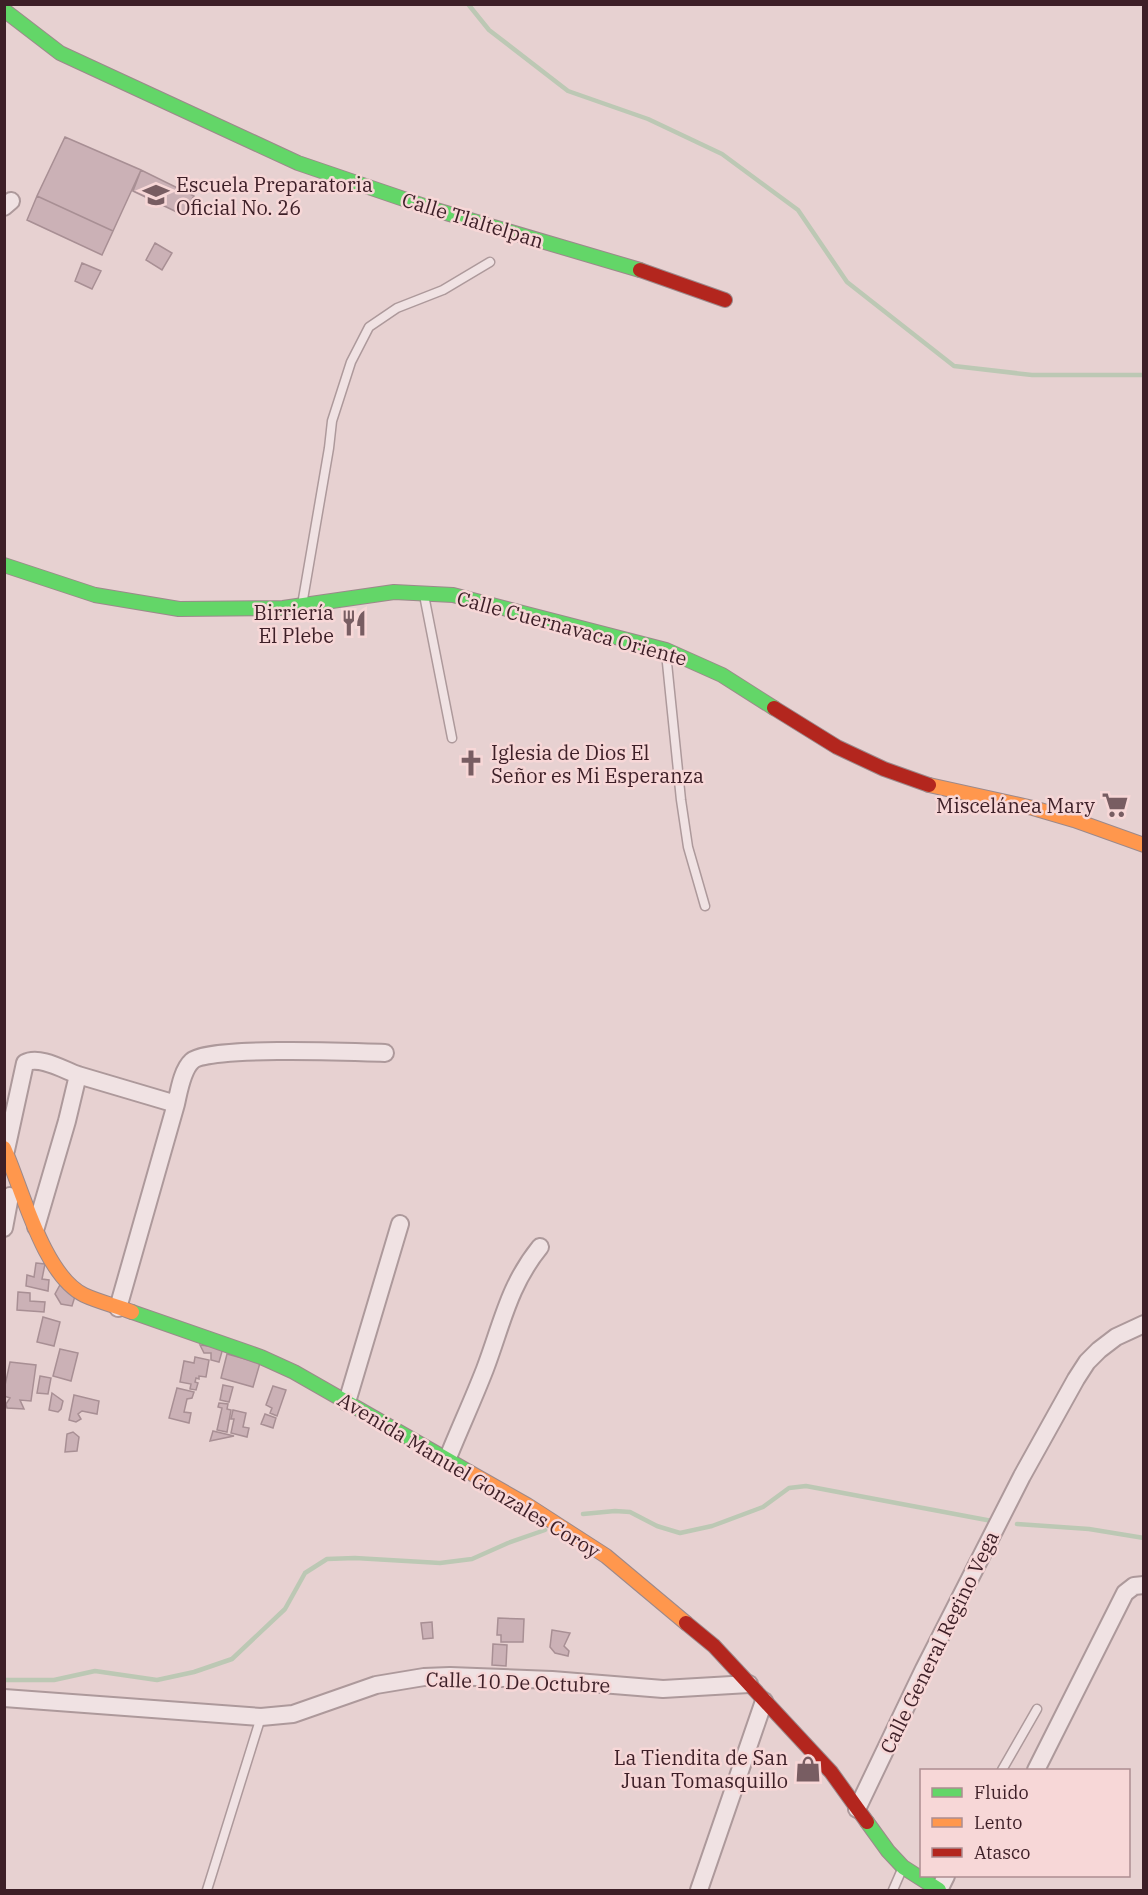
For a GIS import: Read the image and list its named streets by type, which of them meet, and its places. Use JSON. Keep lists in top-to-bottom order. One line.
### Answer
{"streets":{"main road":["Calle Tlaltelpan","Calle Cuernavaca Oriente","Avenida Manuel Gonzales Coroy"],"street":["Calle General Regino Vega","Calle 10 De Octubre"]},"crossings":[["Avenida Manuel Gonzales Coroy","Calle General Regino Vega"],["Avenida Manuel Gonzales Coroy","Calle 10 De Octubre"]],"places":{"school or university":["Escuela Preparatoria Oficial No. 26"],"restaurant":["Birriería El Plebe"],"church":["Iglesia de Dios El Señor es Mi Esperanza"],"supermarket":["Miscelánea Mary"],"shop":["La Tiendita de San Juan Tomasquillo"]},"legend":["Fluido","Lento","Atasco"]}
